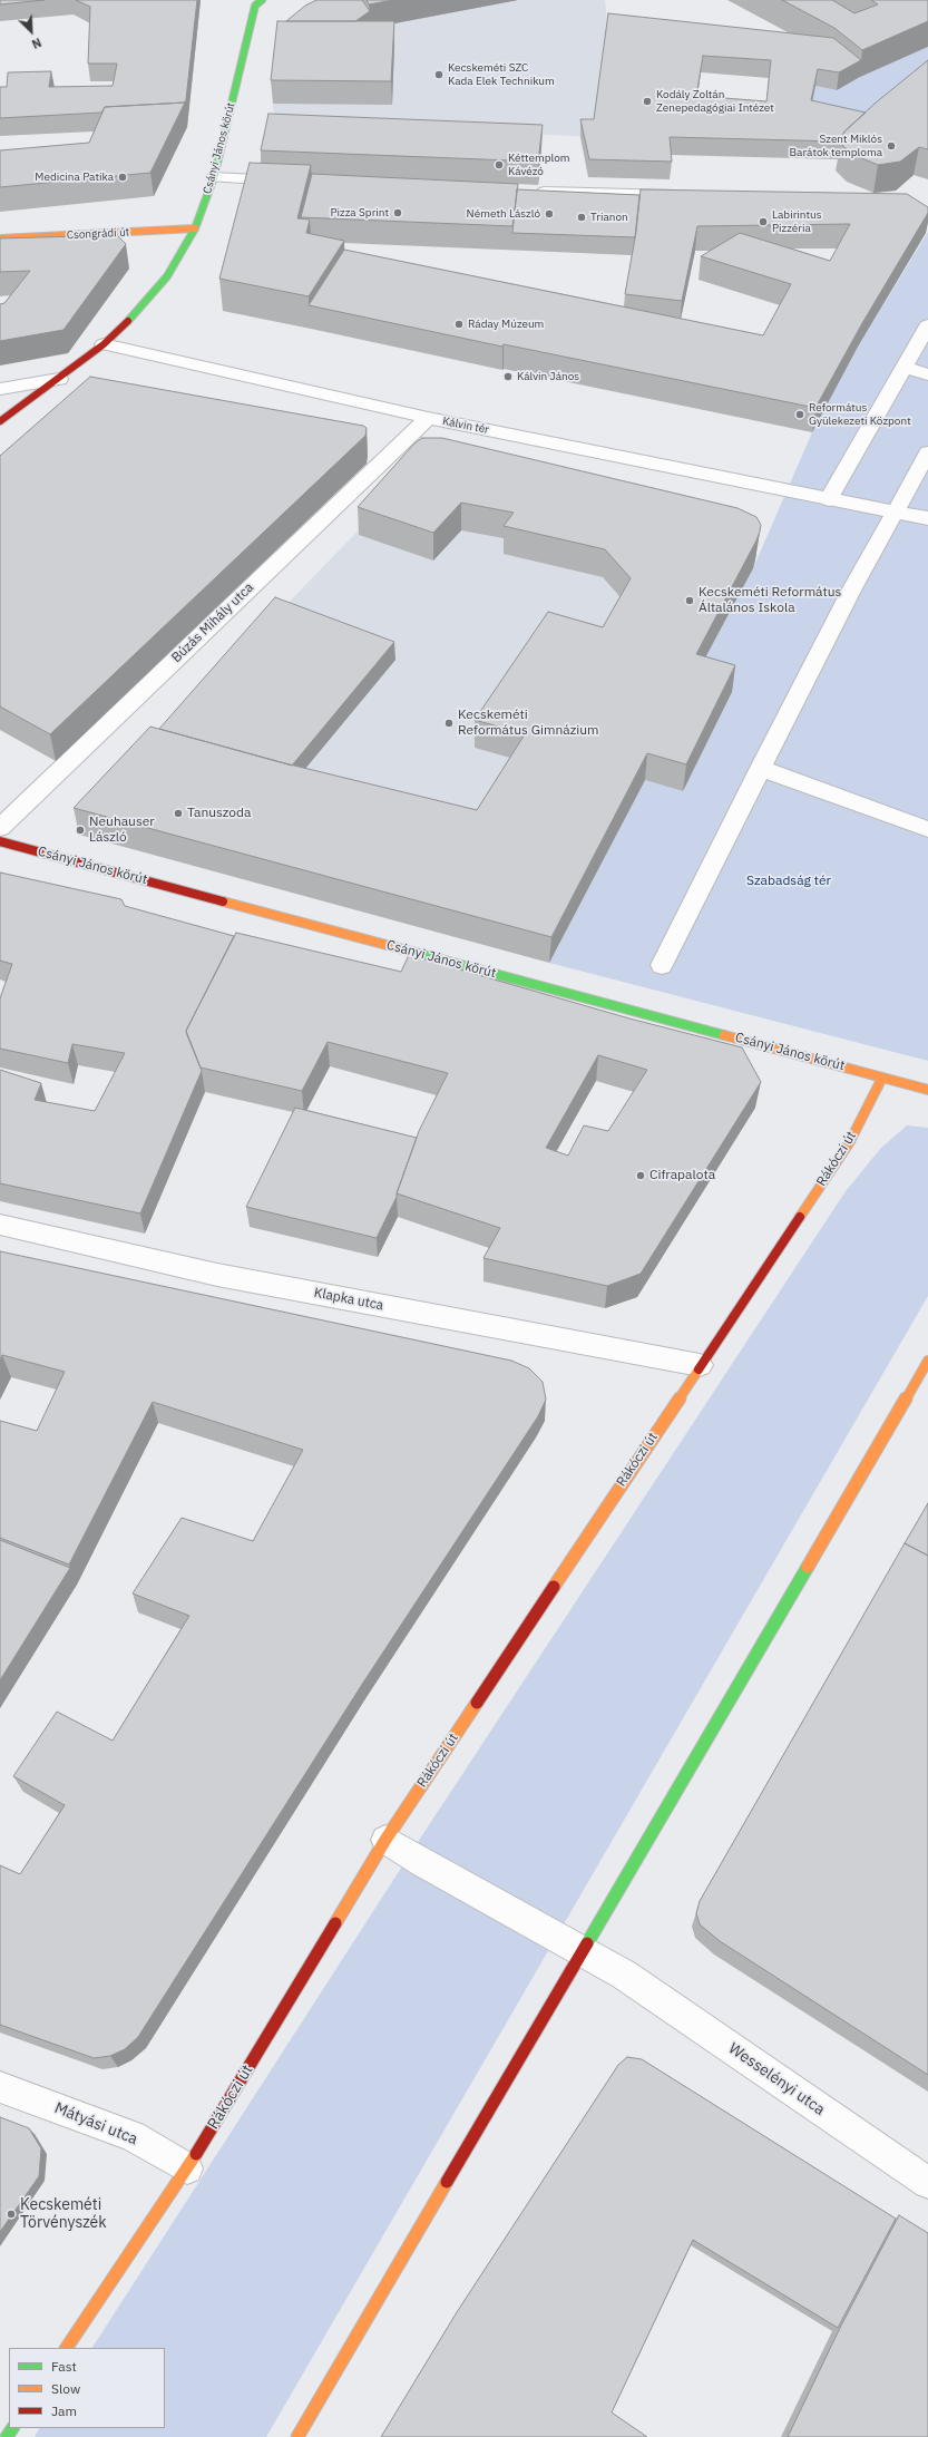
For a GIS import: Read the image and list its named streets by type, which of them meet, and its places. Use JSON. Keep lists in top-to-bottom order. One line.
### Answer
{"streets":{"street":["Csányi János körút","Csongrádi út","Kálvin tér","Búzás Mihály utca","Rákóczi út","Klapka utca","Wesselényi utca","Mátyási utca"]},"crossings":[["Csányi János körút","Csongrádi út"],["Csányi János körút","Kálvin tér"],["Csányi János körút","Rákóczi út"],["Kálvin tér","Búzás Mihály utca"],["Rákóczi út","Klapka utca"],["Rákóczi út","Mátyási utca"]],"parks":["Szabadság tér"],"places":["Kecskeméti SZC Kada Elek Technikum","Kodály Zoltán Zenepedagógiai Intézet","Szent Miklós Barátok temploma","Kéttemplom Kávézó","Medicina Patika","Pizza Sprint","Németh László","Trianon","Labirintus Pizzéria","Ráday Múzeum","Kálvin János","Református Gyülekezeti Központ","Kecskeméti Református Általános Iskola","Kecskeméti Református Gimnázium","Tanuszoda","Neuhauser László","Cifrapalota","Kecskeméti Törvényszék"],"legend":["Fast","Slow","Jam"],"north":"bottom right"}
